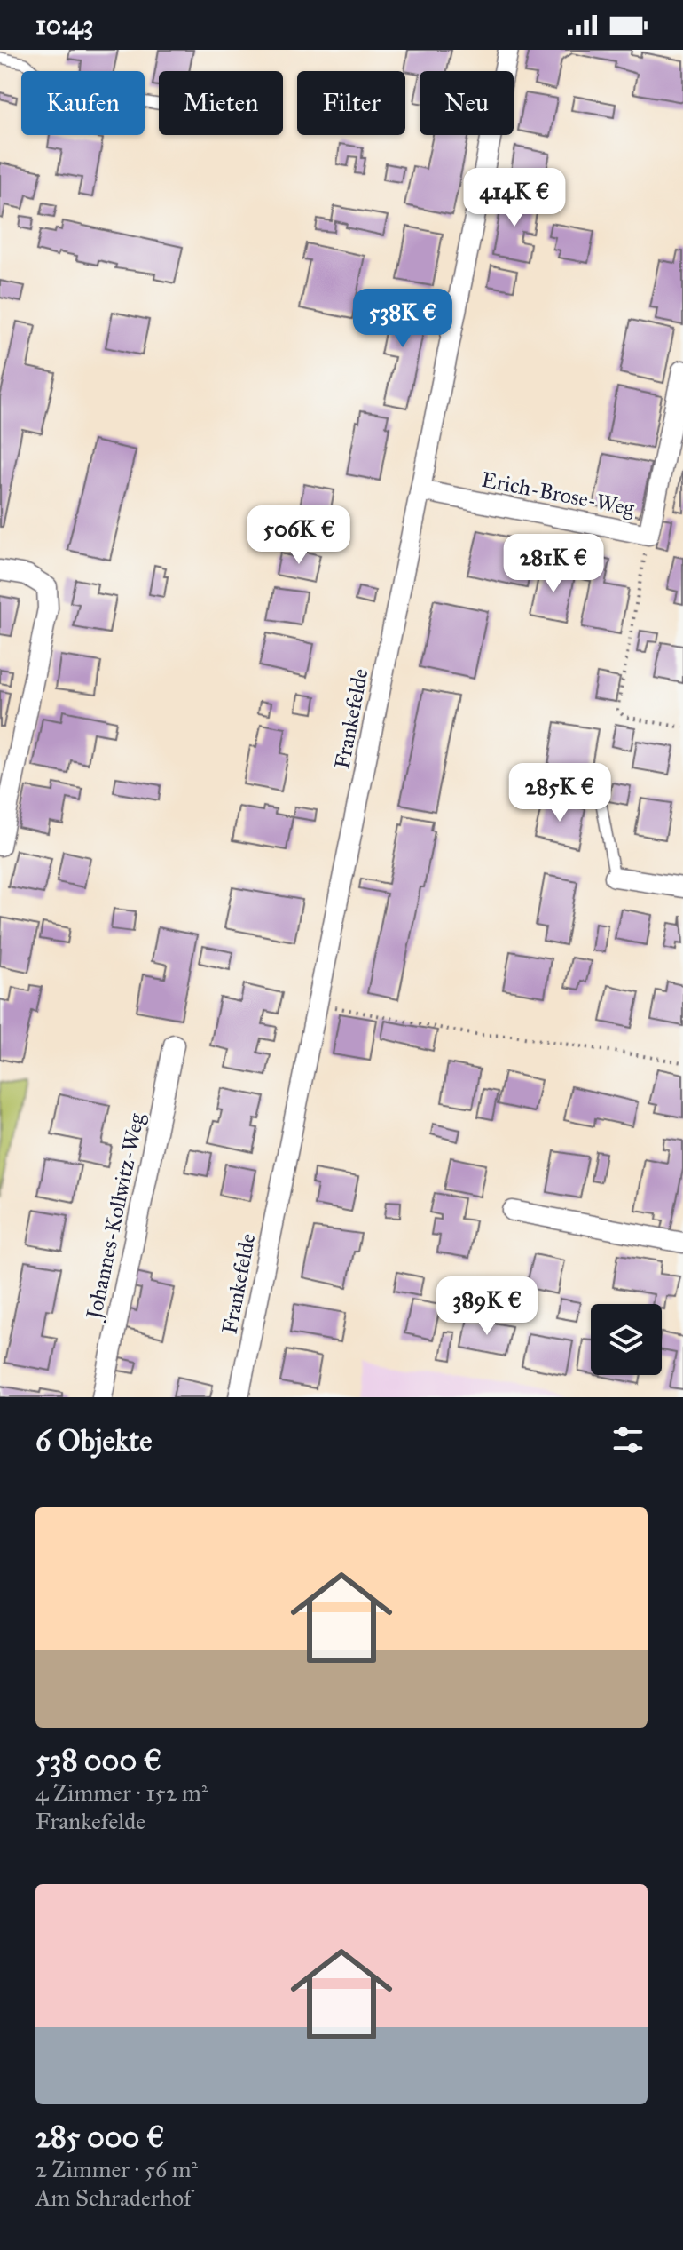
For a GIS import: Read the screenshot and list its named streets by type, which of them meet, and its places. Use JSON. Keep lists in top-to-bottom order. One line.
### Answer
{"streets":{"street":["Erich-Brose-Weg","Frankefelde","Johannes-Kollwitz-Weg"]},"crossings":[["Erich-Brose-Weg","Frankefelde"]],"page":{"status":"10:43","chip":["Kaufen","Mieten","Filter","Neu"],"price":["414K €","538K €","506K €","281K €","285K €","389K €"],"heading":"6 Objekte","list":[{"name":"538 000 €","note":"4 Zimmer · 152 m² · Frankefelde"},{"name":"285 000 €","note":"2 Zimmer · 56 m² · Am Schraderhof"}]}}
